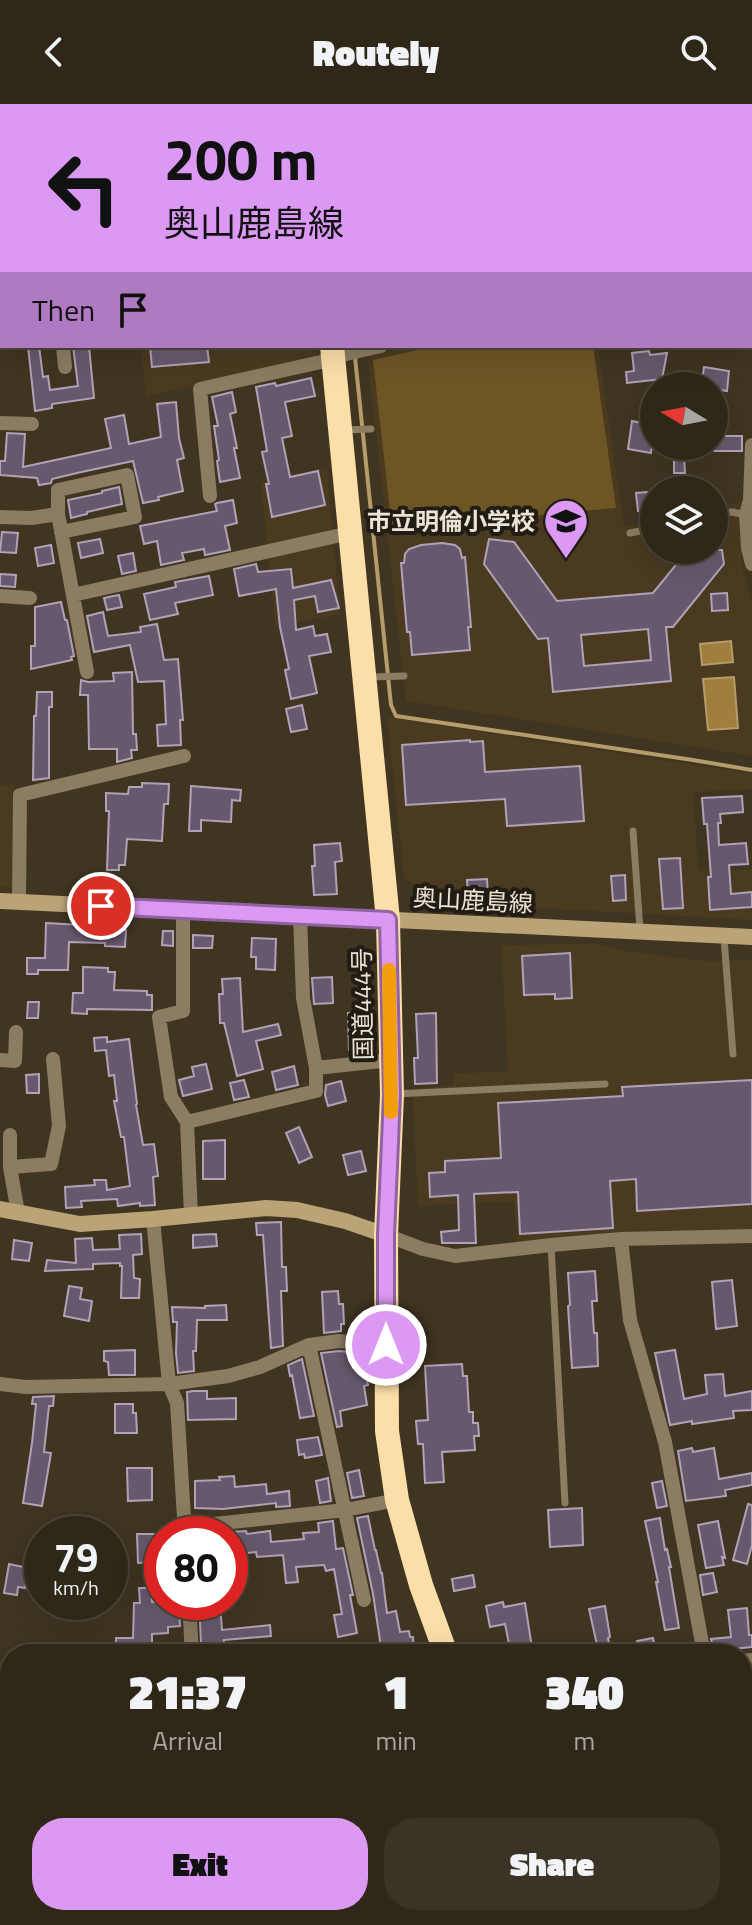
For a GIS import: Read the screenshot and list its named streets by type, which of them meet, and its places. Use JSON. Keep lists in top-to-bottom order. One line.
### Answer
{"streets":{"highway":["国道444号"],"main road":["奥山鹿島線"]},"crossings":[["奥山鹿島線","国道444号"]],"places":{"school or university":["市立明倫小学校"]},"north":"left","page":{"header":"Routely","turn":["200 m","奥山鹿島線"],"then":"Then","speed":"79 km/h","limit":"80","eta":["21:37","Arrival","1","min","340","m"],"buttons":["Exit","Share"]}}
